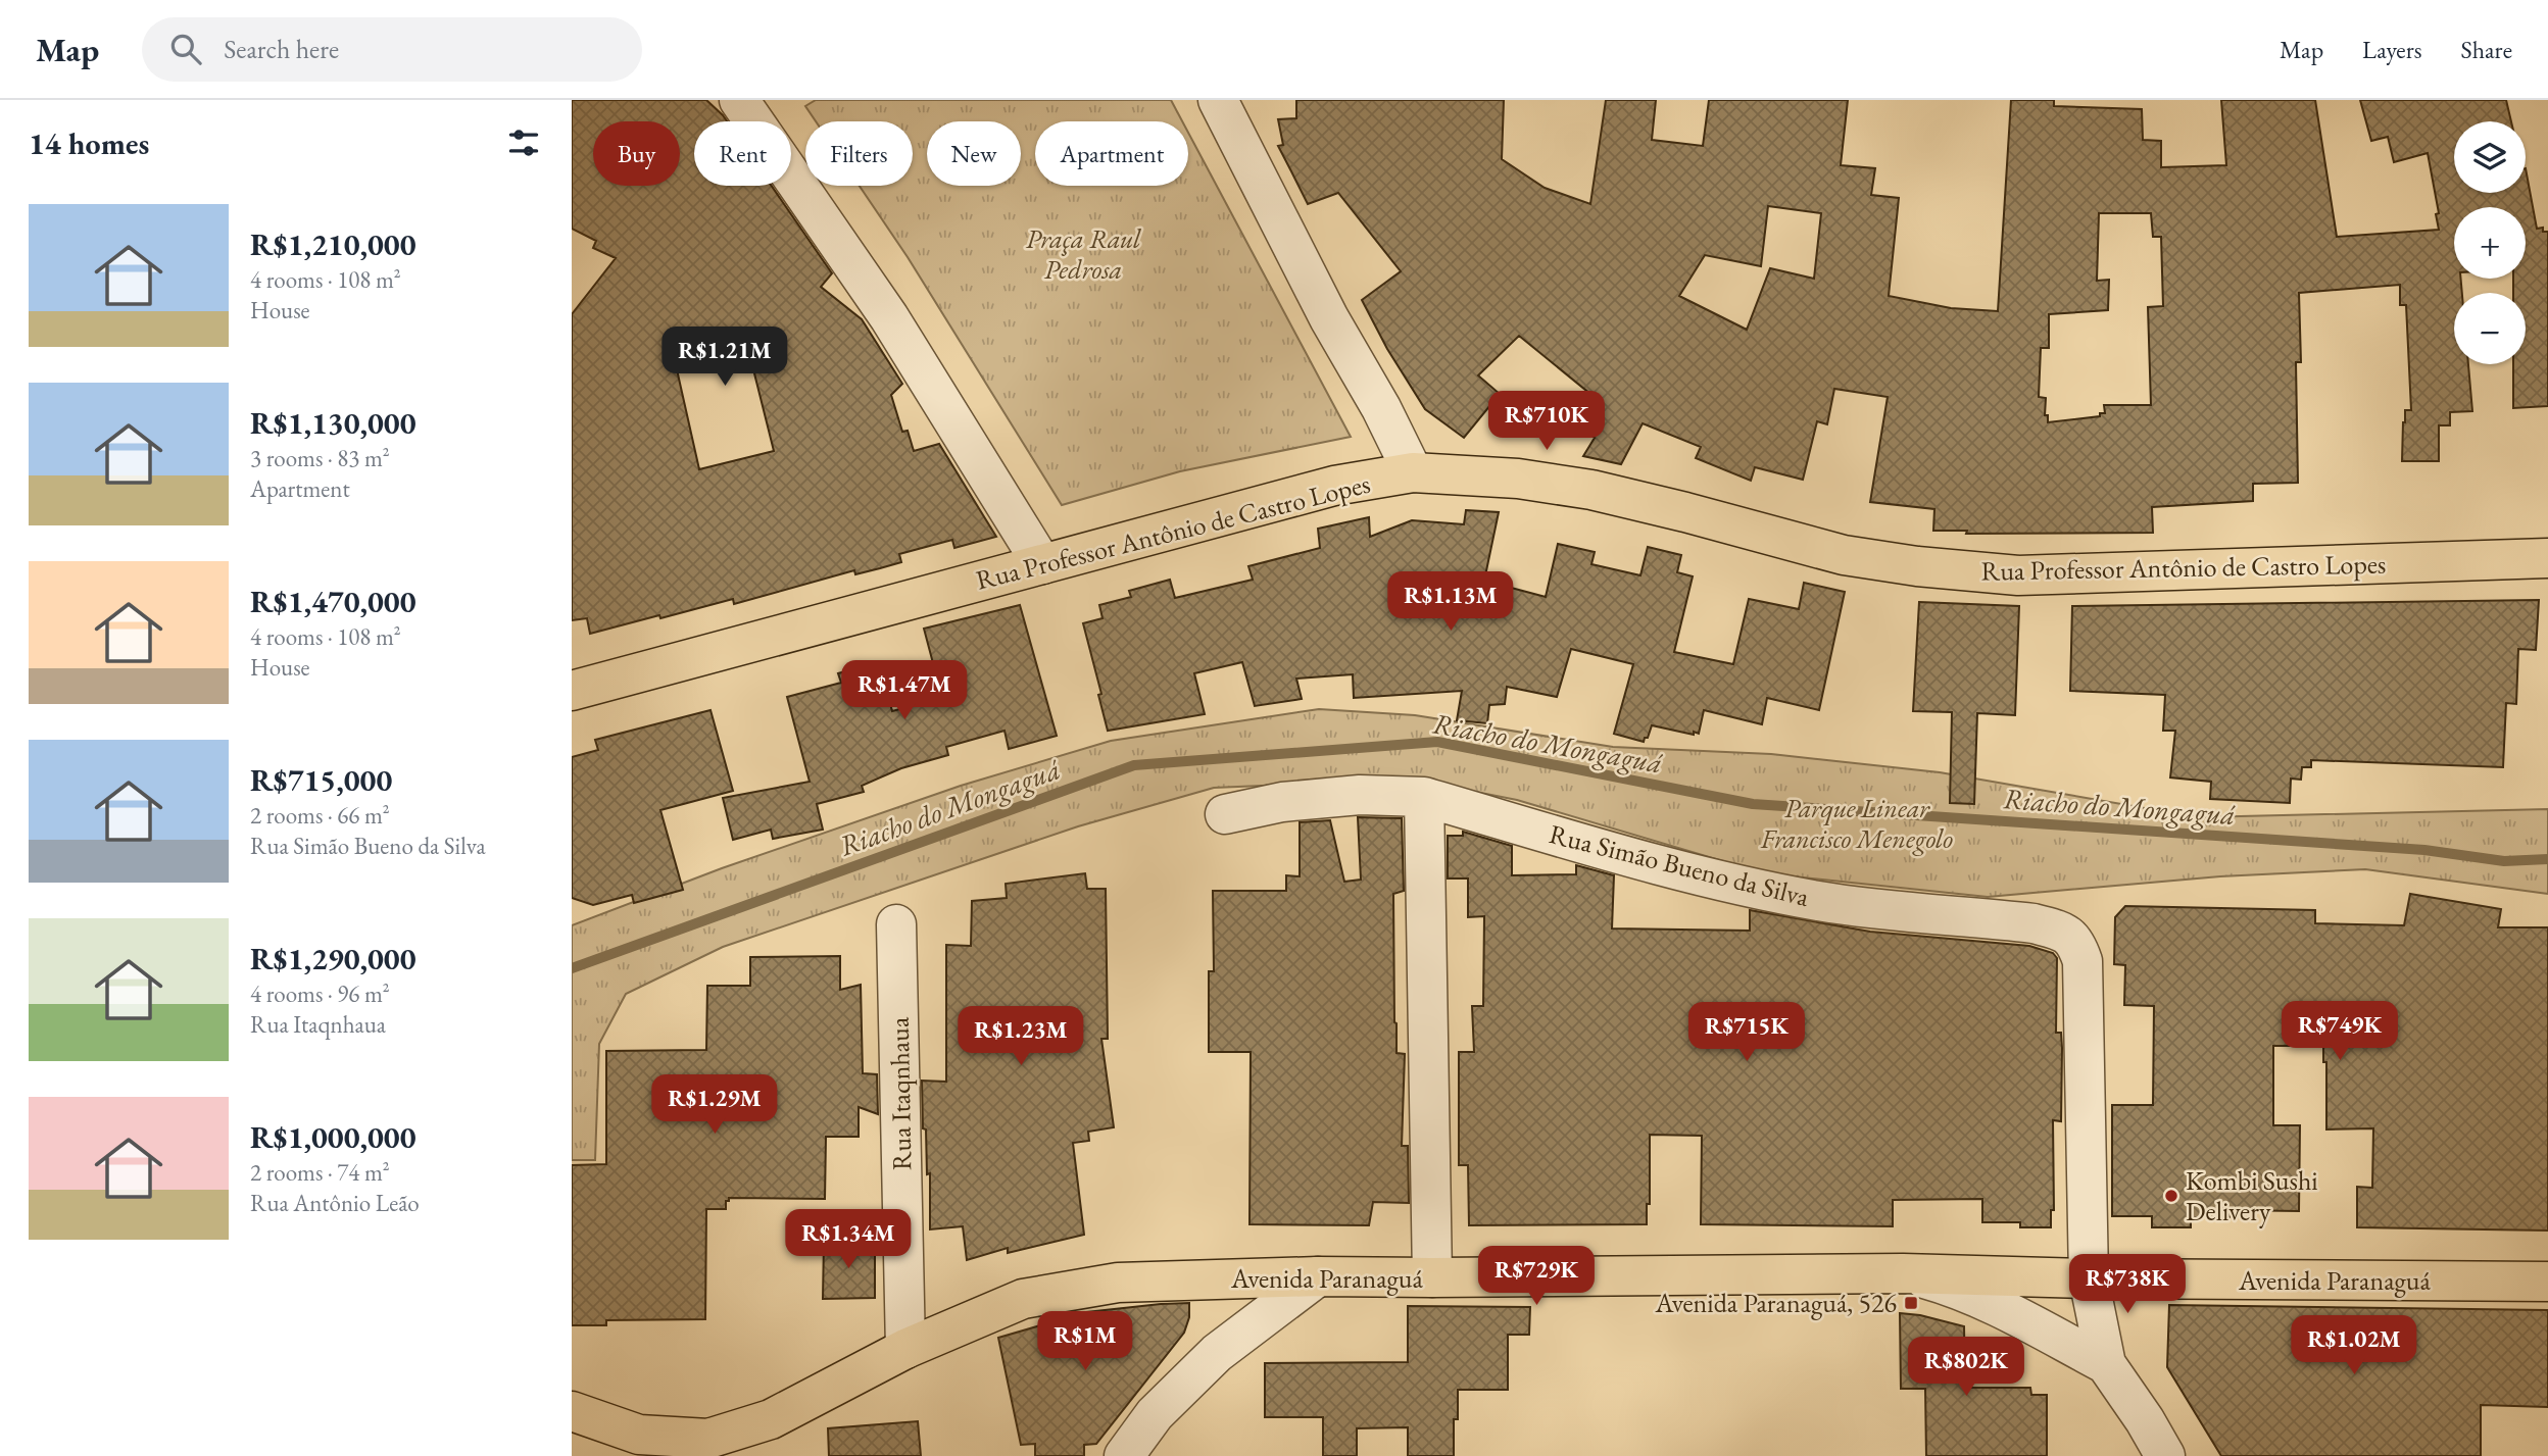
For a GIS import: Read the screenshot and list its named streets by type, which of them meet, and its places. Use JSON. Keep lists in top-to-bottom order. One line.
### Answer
{"streets":{"main road":["Rua Professor Antônio de Castro Lopes","Avenida Paranaguá"],"street":["Rua Simão Bueno da Silva","Rua Itaqnhaua"]},"crossings":[["Rua Simão Bueno da Silva","Avenida Paranaguá"],["Rua Itaqnhaua","Avenida Paranaguá"]],"water":["Riacho do Mongaguá"],"parks":["Praça Raul Pedrosa","Parque Linear Francisco Menegolo"],"places":{"other":["Kombi Sushi Delivery"],"transit":["Avenida Paranaguá, 526"]},"page":{"header":"Map","search":"Search here","nav":["Map","Layers","Share"],"heading":"14 homes","map_buttons":["+","−"],"chip":["Buy","Rent","Filters","New","Apartment"],"list":[{"name":"R$1,210,000","note":"4 rooms · 108 m² · House"},{"name":"R$1,130,000","note":"3 rooms · 83 m² · Apartment"},{"name":"R$1,470,000","note":"4 rooms · 108 m² · House"},{"name":"R$715,000","note":"2 rooms · 66 m² · Rua Simão Bueno da Silva"},{"name":"R$1,290,000","note":"4 rooms · 96 m² · Rua Itaqnhaua"},{"name":"R$1,000,000","note":"2 rooms · 74 m² · Rua Antônio Leão"}],"price":["R$1.21M","R$710K","R$1.13M","R$1.47M","R$749K","R$715K","R$1.23M","R$1.29M","R$1.34M","R$729K","R$738K","R$1M","R$1.02M","R$802K"]}}
